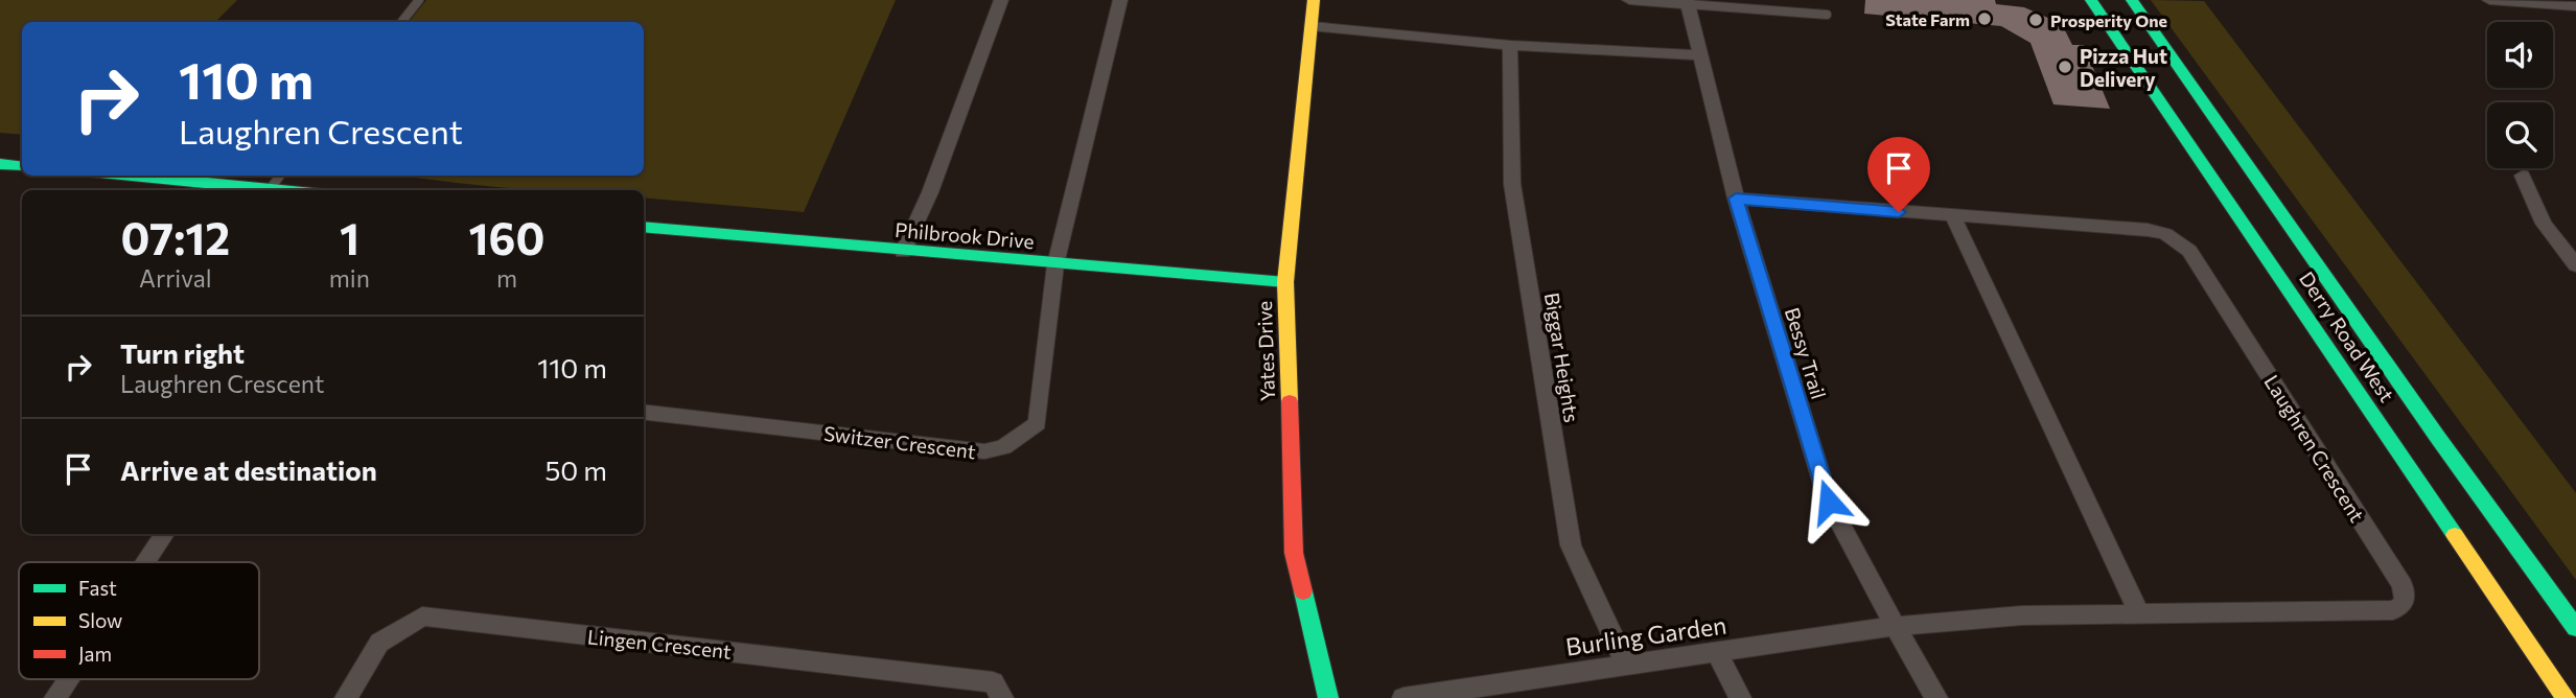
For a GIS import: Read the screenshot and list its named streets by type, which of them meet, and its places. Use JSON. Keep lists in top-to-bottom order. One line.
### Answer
{"streets":{"street":["Philbrook Drive","Derry Road West","Yates Drive","Bessy Trail","Biggar Heights","Switzer Crescent","Laughren Crescent","Burling Garden","Lingen Crescent"]},"crossings":[["Philbrook Drive","Yates Drive"],["Philbrook Drive","Switzer Crescent"],["Bessy Trail","Laughren Crescent"],["Bessy Trail","Burling Garden"],["Biggar Heights","Burling Garden"],["Laughren Crescent","Burling Garden"]],"places":["State Farm","Prosperity One","Pizza Hut Delivery"],"legend":["Fast","Slow","Jam"],"page":{"turn":["110 m","Laughren Crescent"],"eta":["07:12","Arrival","1","min","160","m"],"list":[{"name":"Turn right","note":"Laughren Crescent","value":"110 m"},{"name":"Arrive at destination","value":"50 m"}]}}
